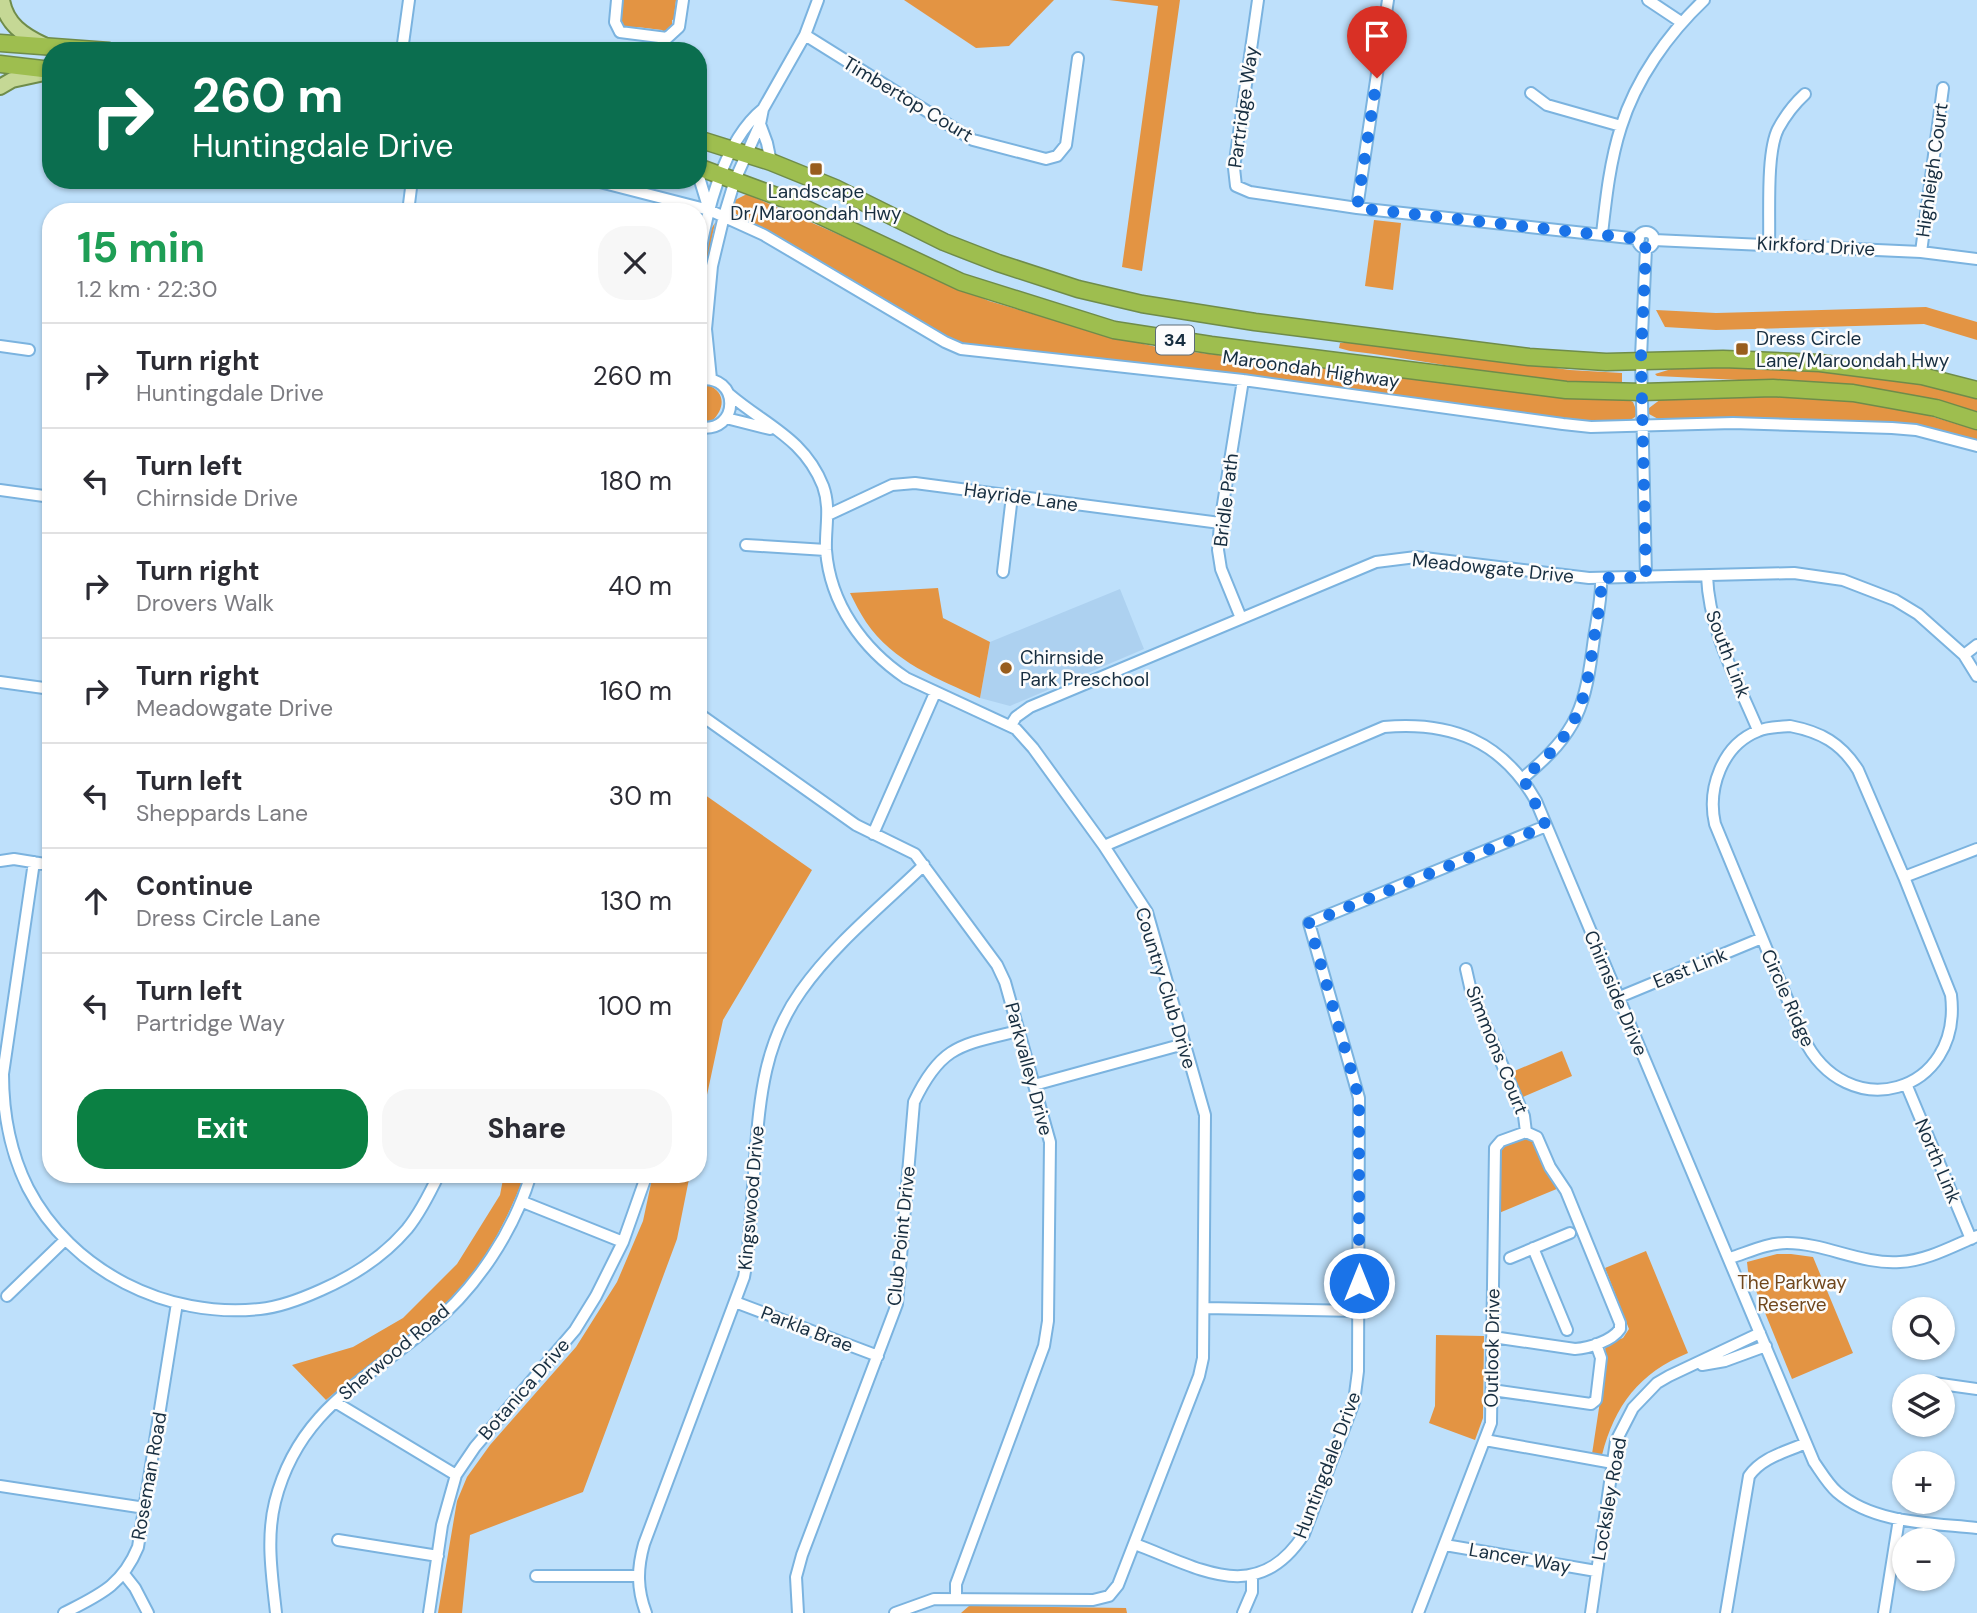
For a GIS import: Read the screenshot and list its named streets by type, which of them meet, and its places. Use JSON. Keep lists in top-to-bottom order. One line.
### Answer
{"streets":{"highway":["34","Maroondah Highway"],"street":["Timbertop Court","Partridge Way","Highleigh Court","Kirkford Drive","Hayride Lane","Bridle Path","Meadowgate Drive","South Link","East Link","Country Club Drive","Chirnside Drive","Circle Ridge","Simmons Court","Parkvalley Drive","North Link","Kingswood Drive","Club Point Drive","Parkla Brae","Outlook Drive","Sherwood Road","Botanica Drive","Huntingdale Drive","Roseman Road","Locksley Road","Lancer Way"]},"crossings":[["Partridge Way","Kirkford Drive"],["Highleigh Court","Kirkford Drive"],["Maroondah Highway","Bridle Path"],["Hayride Lane","Bridle Path"],["Hayride Lane","Country Club Drive"],["Bridle Path","Meadowgate Drive"],["Meadowgate Drive","South Link"],["Meadowgate Drive","Country Club Drive"],["South Link","Circle Ridge"],["East Link","Chirnside Drive"],["East Link","Circle Ridge"],["Country Club Drive","Chirnside Drive"],["Country Club Drive","Parkvalley Drive"],["Country Club Drive","Huntingdale Drive"],["Chirnside Drive","Huntingdale Drive"],["Chirnside Drive","Locksley Road"],["Circle Ridge","North Link"],["Simmons Court","Outlook Drive"],["Parkvalley Drive","Kingswood Drive"],["Parkvalley Drive","Club Point Drive"],["Kingswood Drive","Parkla Brae"],["Club Point Drive","Parkla Brae"],["Outlook Drive","Lancer Way"],["Locksley Road","Lancer Way"]],"parks":["The Parkway Reserve"],"places":{"transit":["Landscape Dr/Maroondah Hwy","Dress Circle Lane/Maroondah Hwy"],"other":["Chirnside Park Preschool"]},"page":{"turn":["260 m","Huntingdale Drive"],"heading":["15 min","1.2 km · 22:30"],"list":[{"name":"Turn right","note":"Huntingdale Drive","value":"260 m"},{"name":"Turn left","note":"Chirnside Drive","value":"180 m"},{"name":"Turn right","note":"Drovers Walk","value":"40 m"},{"name":"Turn right","note":"Meadowgate Drive","value":"160 m"},{"name":"Turn left","note":"Sheppards Lane","value":"30 m"},{"name":"Continue","note":"Dress Circle Lane","value":"130 m"},{"name":"Turn left","note":"Partridge Way","value":"100 m"}],"buttons":["Exit","Share"],"map_buttons":["+","−"]}}
